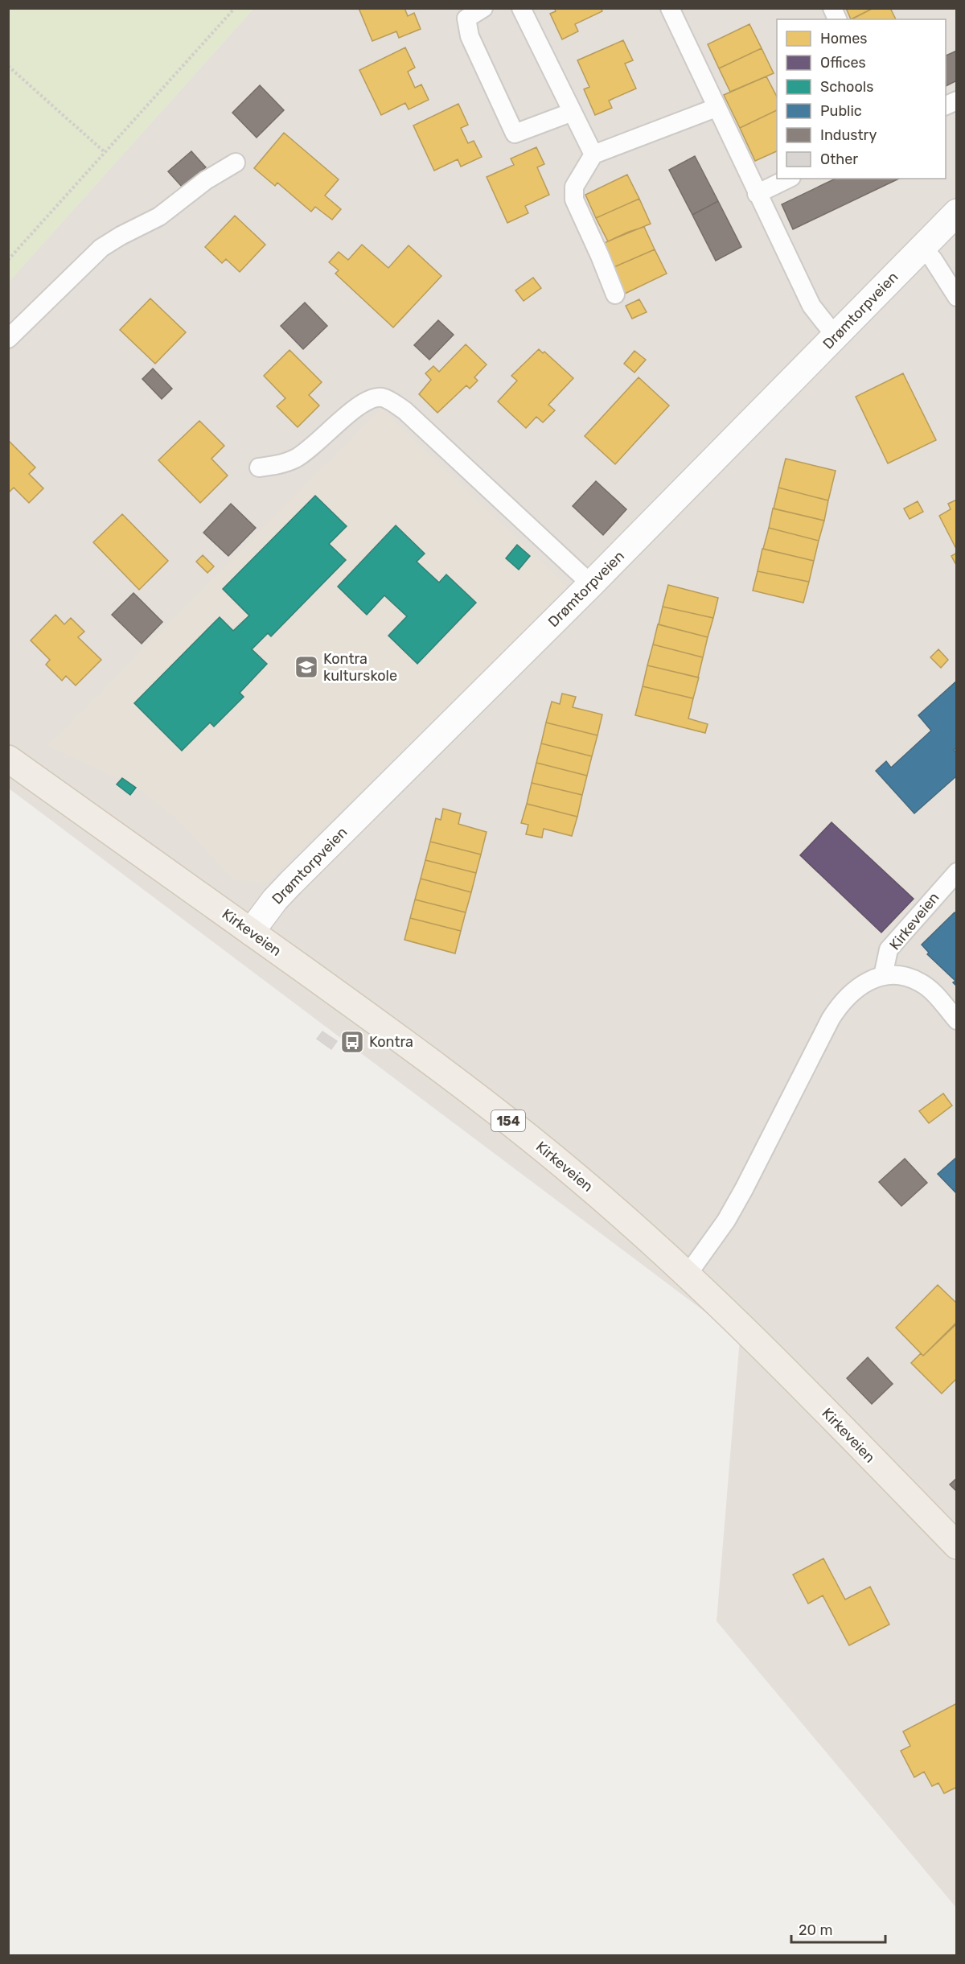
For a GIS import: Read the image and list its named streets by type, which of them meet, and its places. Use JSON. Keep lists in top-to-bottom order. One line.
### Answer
{"streets":{"main road":["Kirkeveien","154"],"street":["Drømtorpveien"]},"crossings":[["Drømtorpveien","Kirkeveien"]],"places":{"school or university":["Kontra kulturskole"],"bus stop":["Kontra"]},"legend":["Homes","Offices","Schools","Public","Industry","Other"],"scale_bar":"20 m"}
